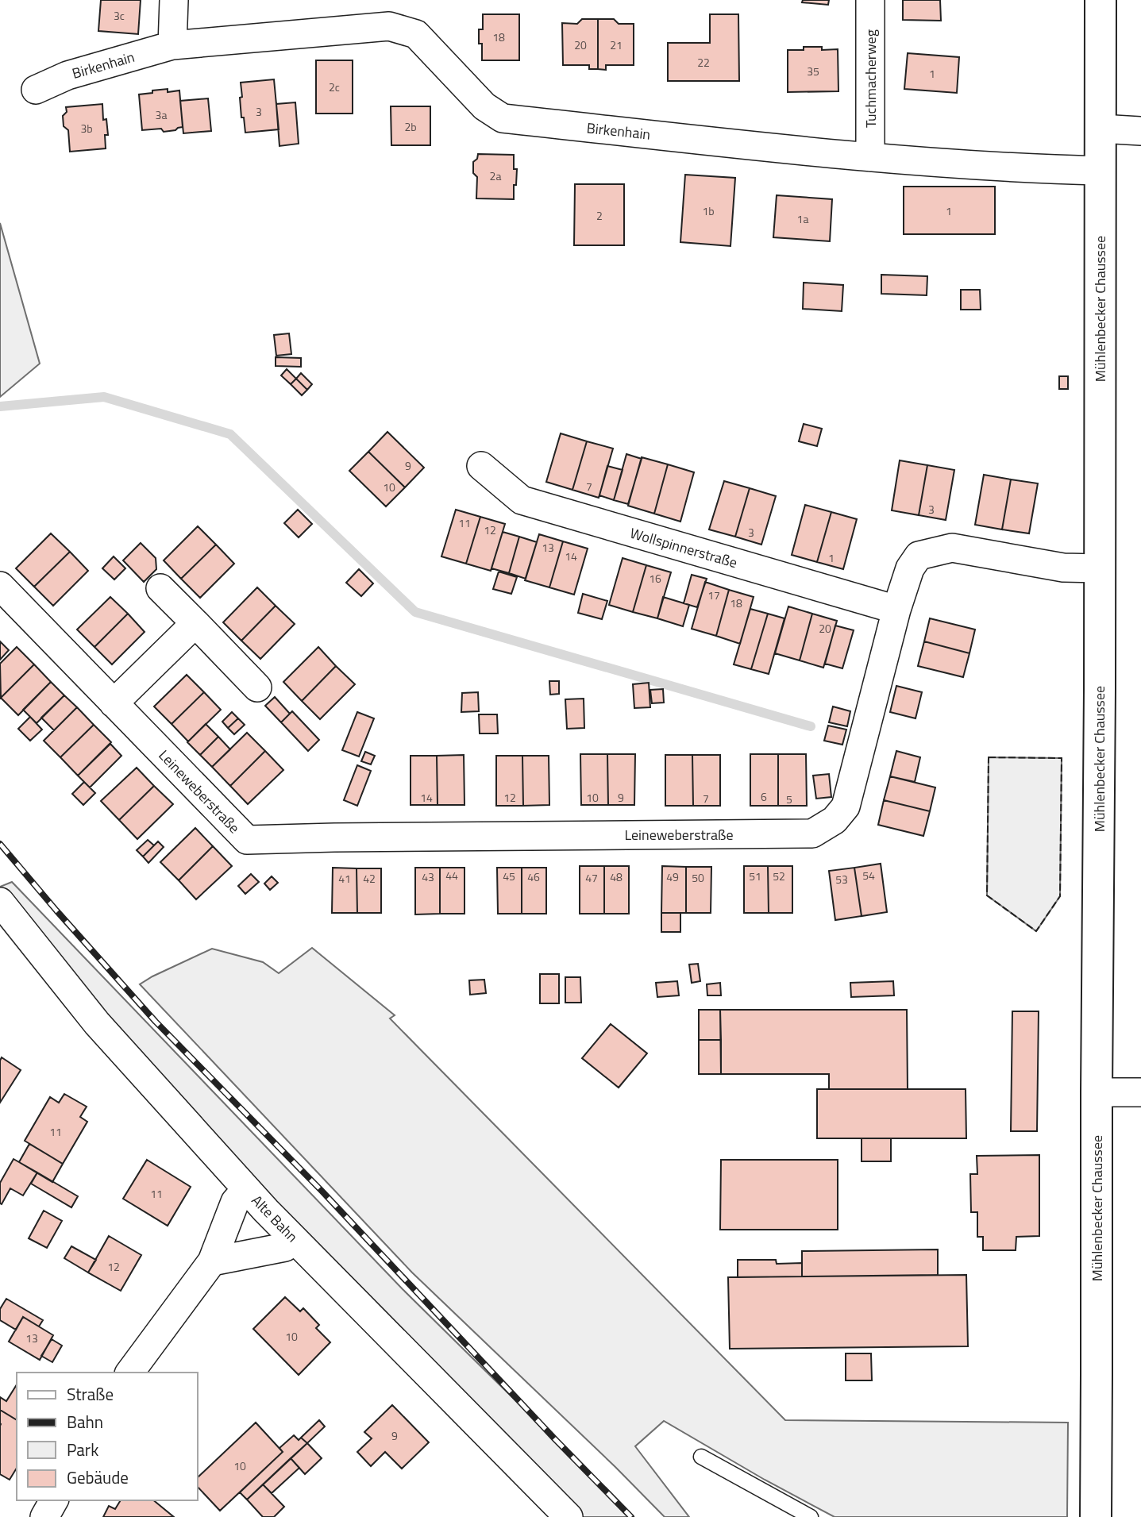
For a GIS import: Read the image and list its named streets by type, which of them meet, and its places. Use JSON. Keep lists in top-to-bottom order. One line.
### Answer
{"streets":{"main road":["Mühlenbecker Chaussee"],"street":["Birkenhain","Tuchmacherweg","Wollspinnerstraße","Leineweberstraße","Alte Bahn"]},"crossings":[["Birkenhain","Tuchmacherweg"],["Birkenhain","Mühlenbecker Chaussee"],["Mühlenbecker Chaussee","Leineweberstraße"],["Wollspinnerstraße","Leineweberstraße"]],"house_numbers":["3c","18","20","21","22","35","1","2c","3","3a","2b","3b","2a","1b","1","2","1a","9","7","10","3","11","12","3","13","14","1","16","17","18","20","6","14","12","10","9","7","5","44","54","45","51","52","43","46","48","49","47","50","41","42","53","11","11","12","10","13","9","10"],"legend":["Straße","Bahn","Park","Gebäude"]}
